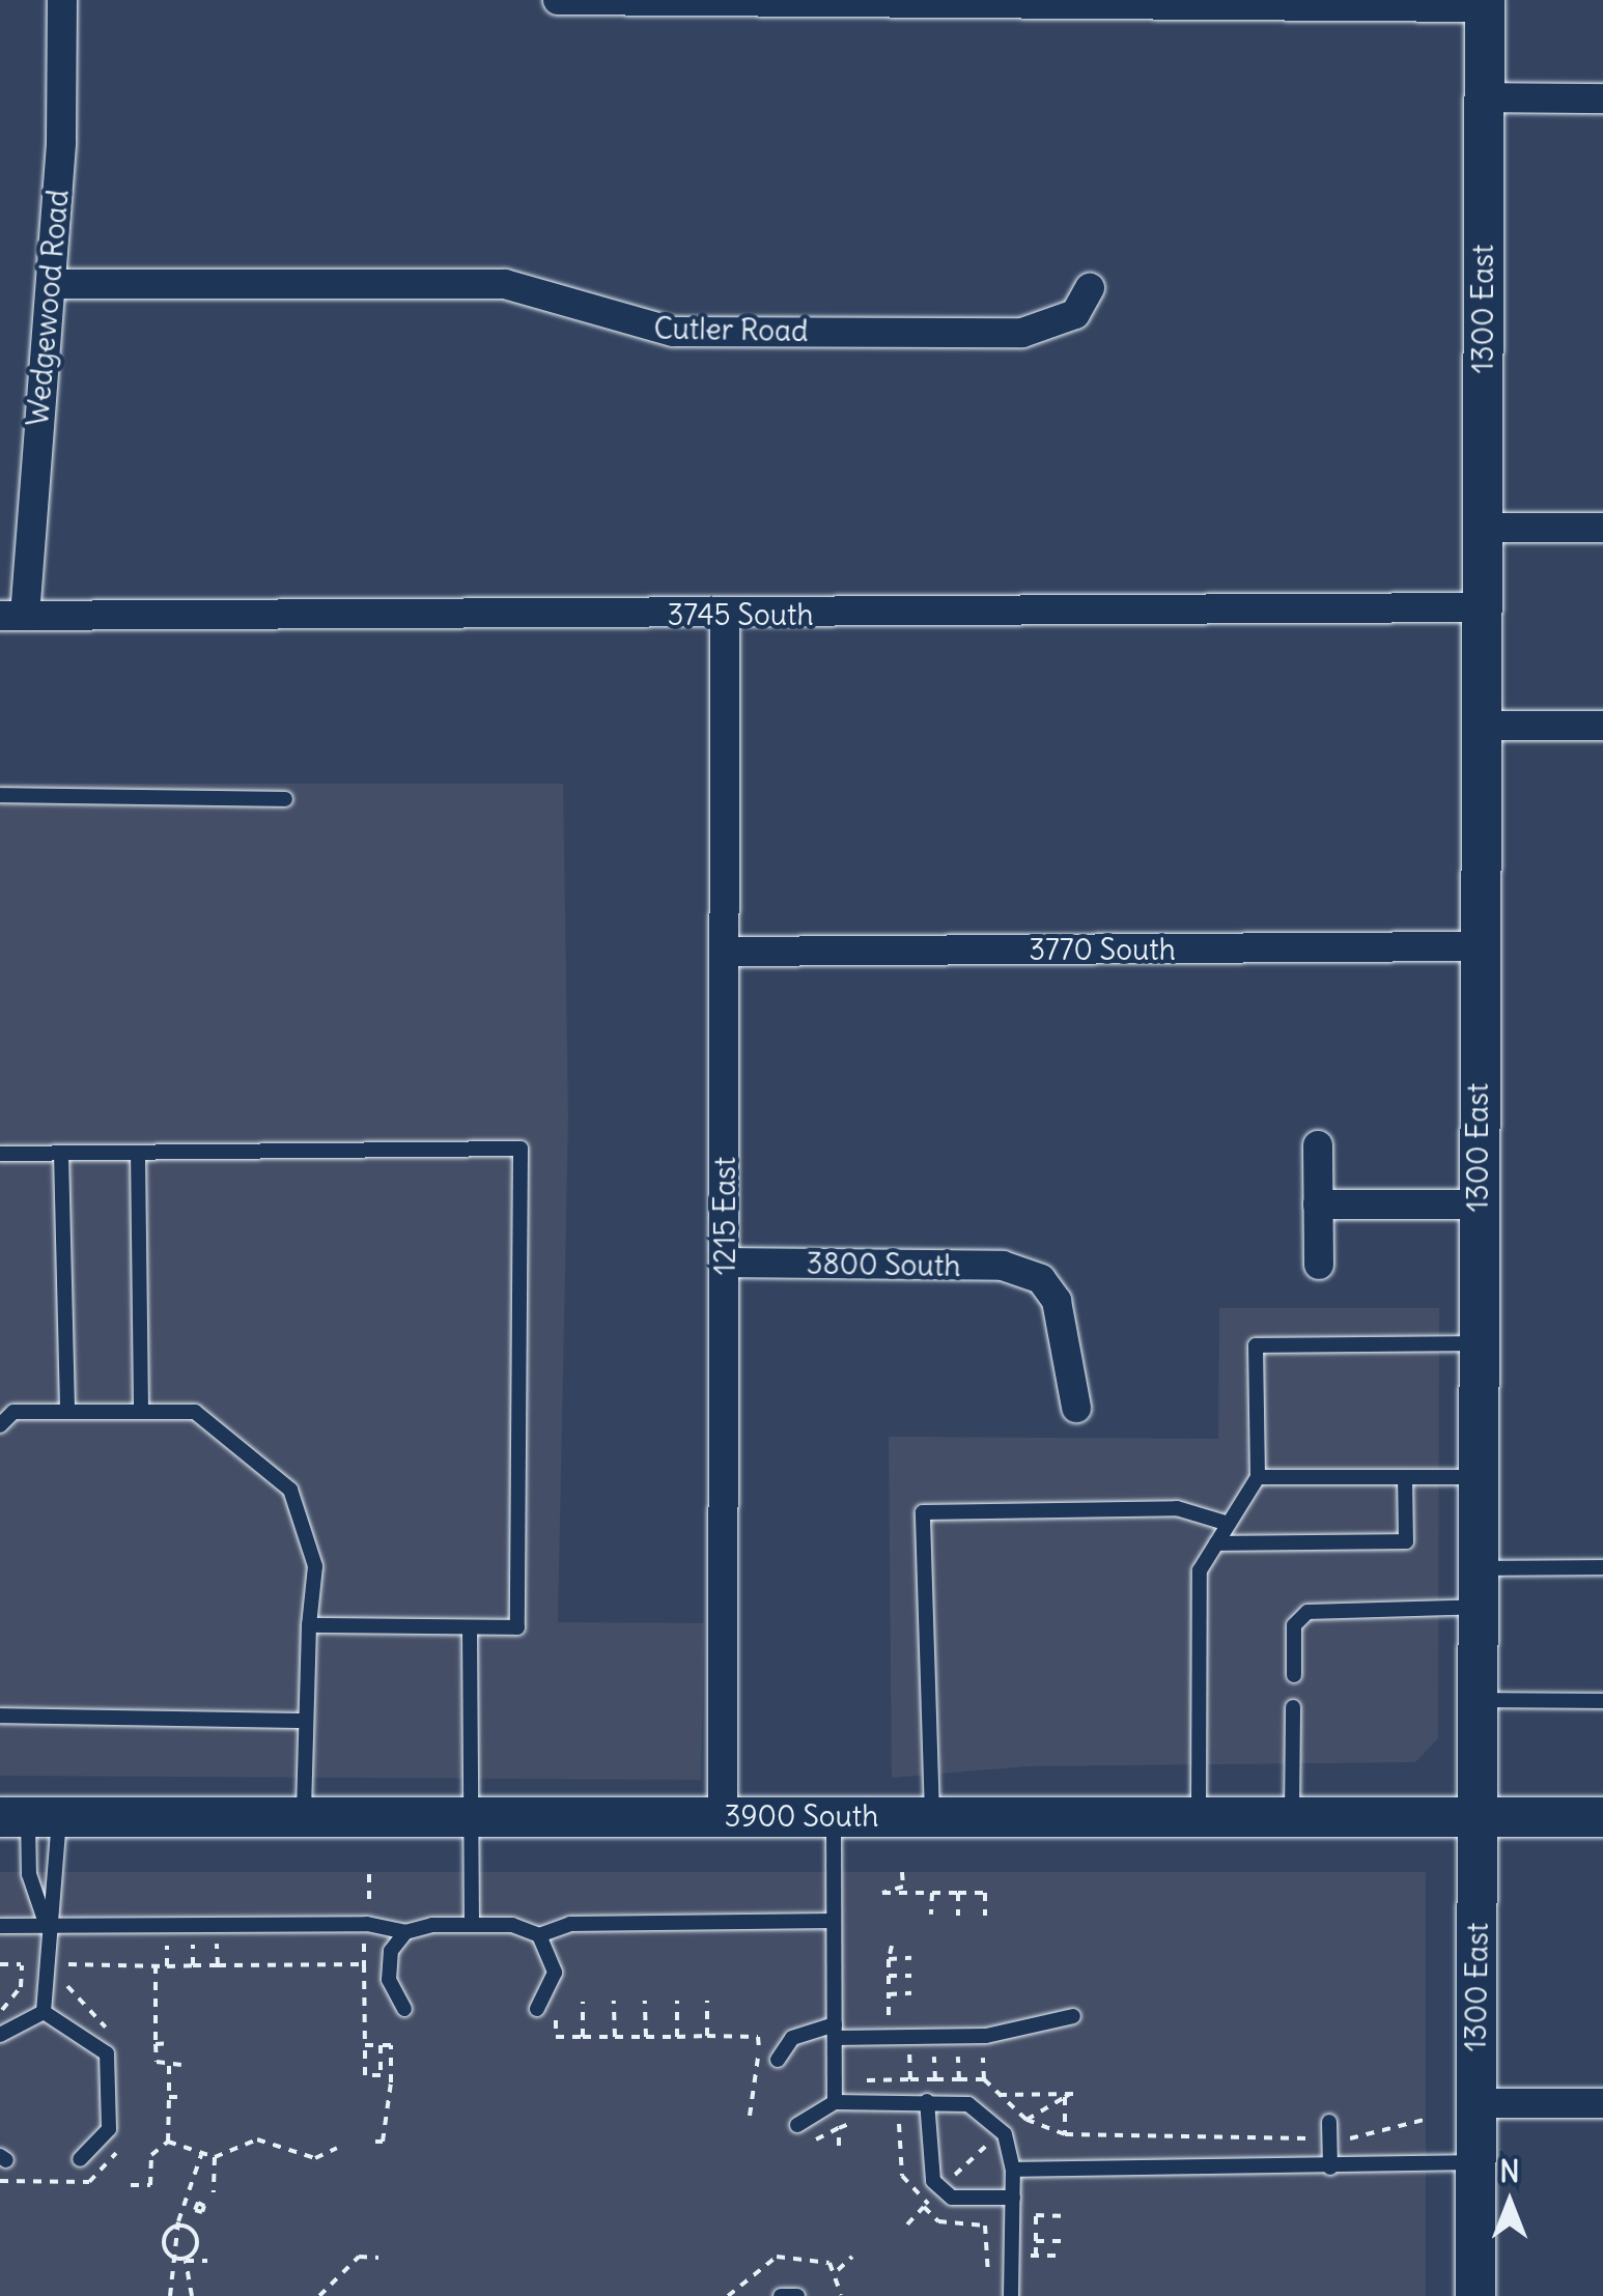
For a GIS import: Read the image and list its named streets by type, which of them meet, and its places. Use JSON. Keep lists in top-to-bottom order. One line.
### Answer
{"streets":{"main road":["1300 East","3900 South"],"street":["Wedgewood Road","Cutler Road","3745 South","3770 South","1215 East","3800 South"]},"crossings":[["Wedgewood Road","Cutler Road"],["Wedgewood Road","3745 South"],["1300 East","3745 South"],["1300 East","3770 South"],["1300 East","3900 South"],["3745 South","1215 East"],["3770 South","1215 East"],["1215 East","3800 South"],["1215 East","3900 South"]],"north":"top"}
